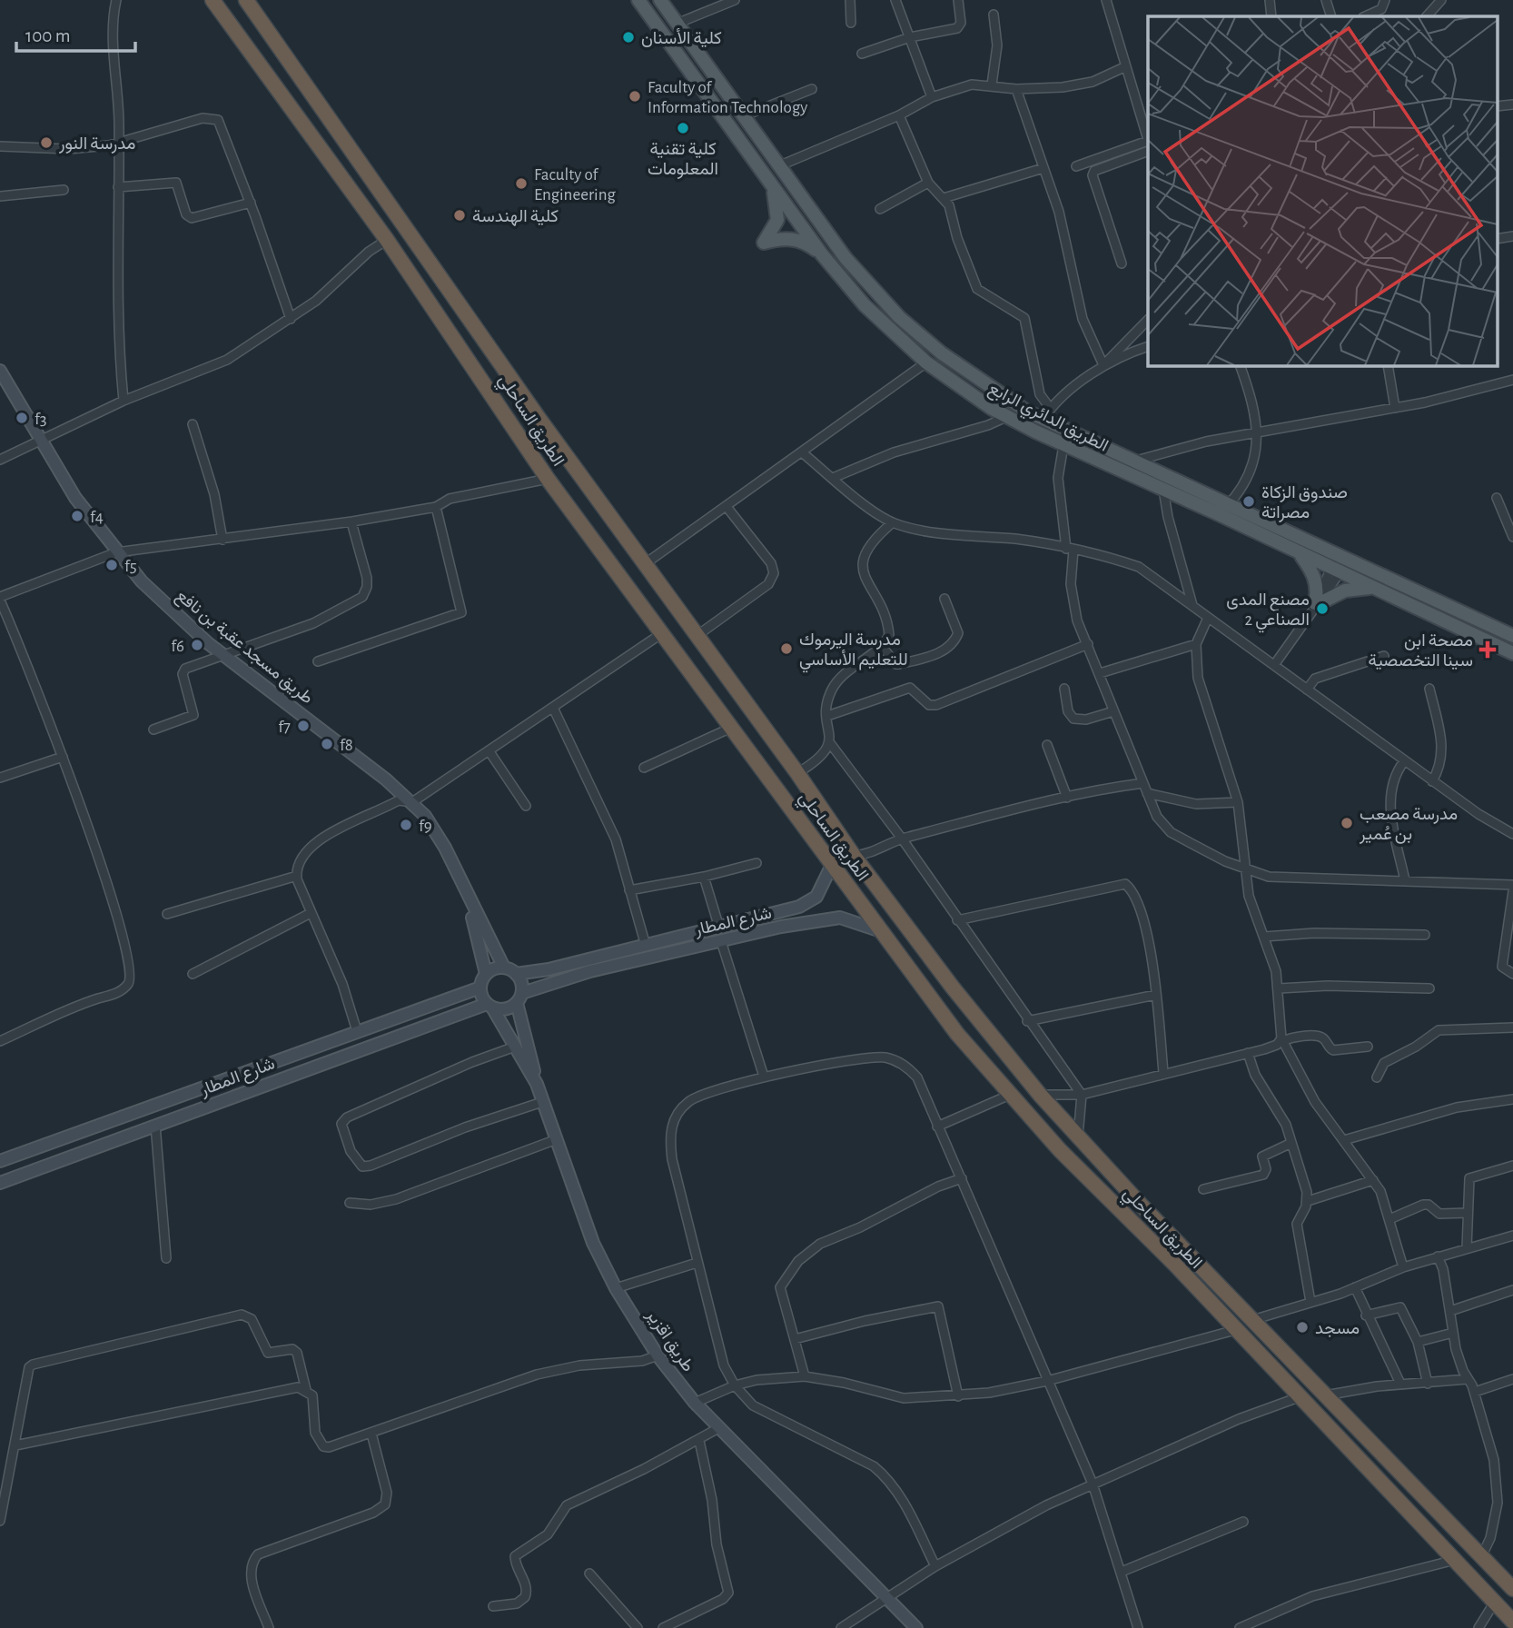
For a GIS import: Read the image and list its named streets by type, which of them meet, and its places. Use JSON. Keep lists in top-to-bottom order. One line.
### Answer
{"streets":{"highway":["الطريق الساحلي"],"main road":["الطريق الدائري الرابع"],"street":["طريق مسجد عقبة بن نافع","شارع المطار","طريق اقزير"]},"crossings":[["الطريق الساحلي","شارع المطار"],["طريق مسجد عقبة بن نافع","شارع المطار"],["طريق مسجد عقبة بن نافع","طريق اقزير"],["شارع المطار","طريق اقزير"]],"places":{"other":["كلية الأسنان","Faculty of Information Technology","كلية تقنية المعلومات","مدرسة النور","Faculty of Engineering","كلية الهندسة","f3","صندوق الزكاة مصراتة","f4","f5","مصنع المدى الصناعي 2","f6","مدرسة اليرموك للتعليم الأساسي","f7","f8","مدرسة مصعب بن عُمير","f9","مسجد"],"health":["مصحة ابن سينا التخصصية"]},"scale_bar":"100 m"}
